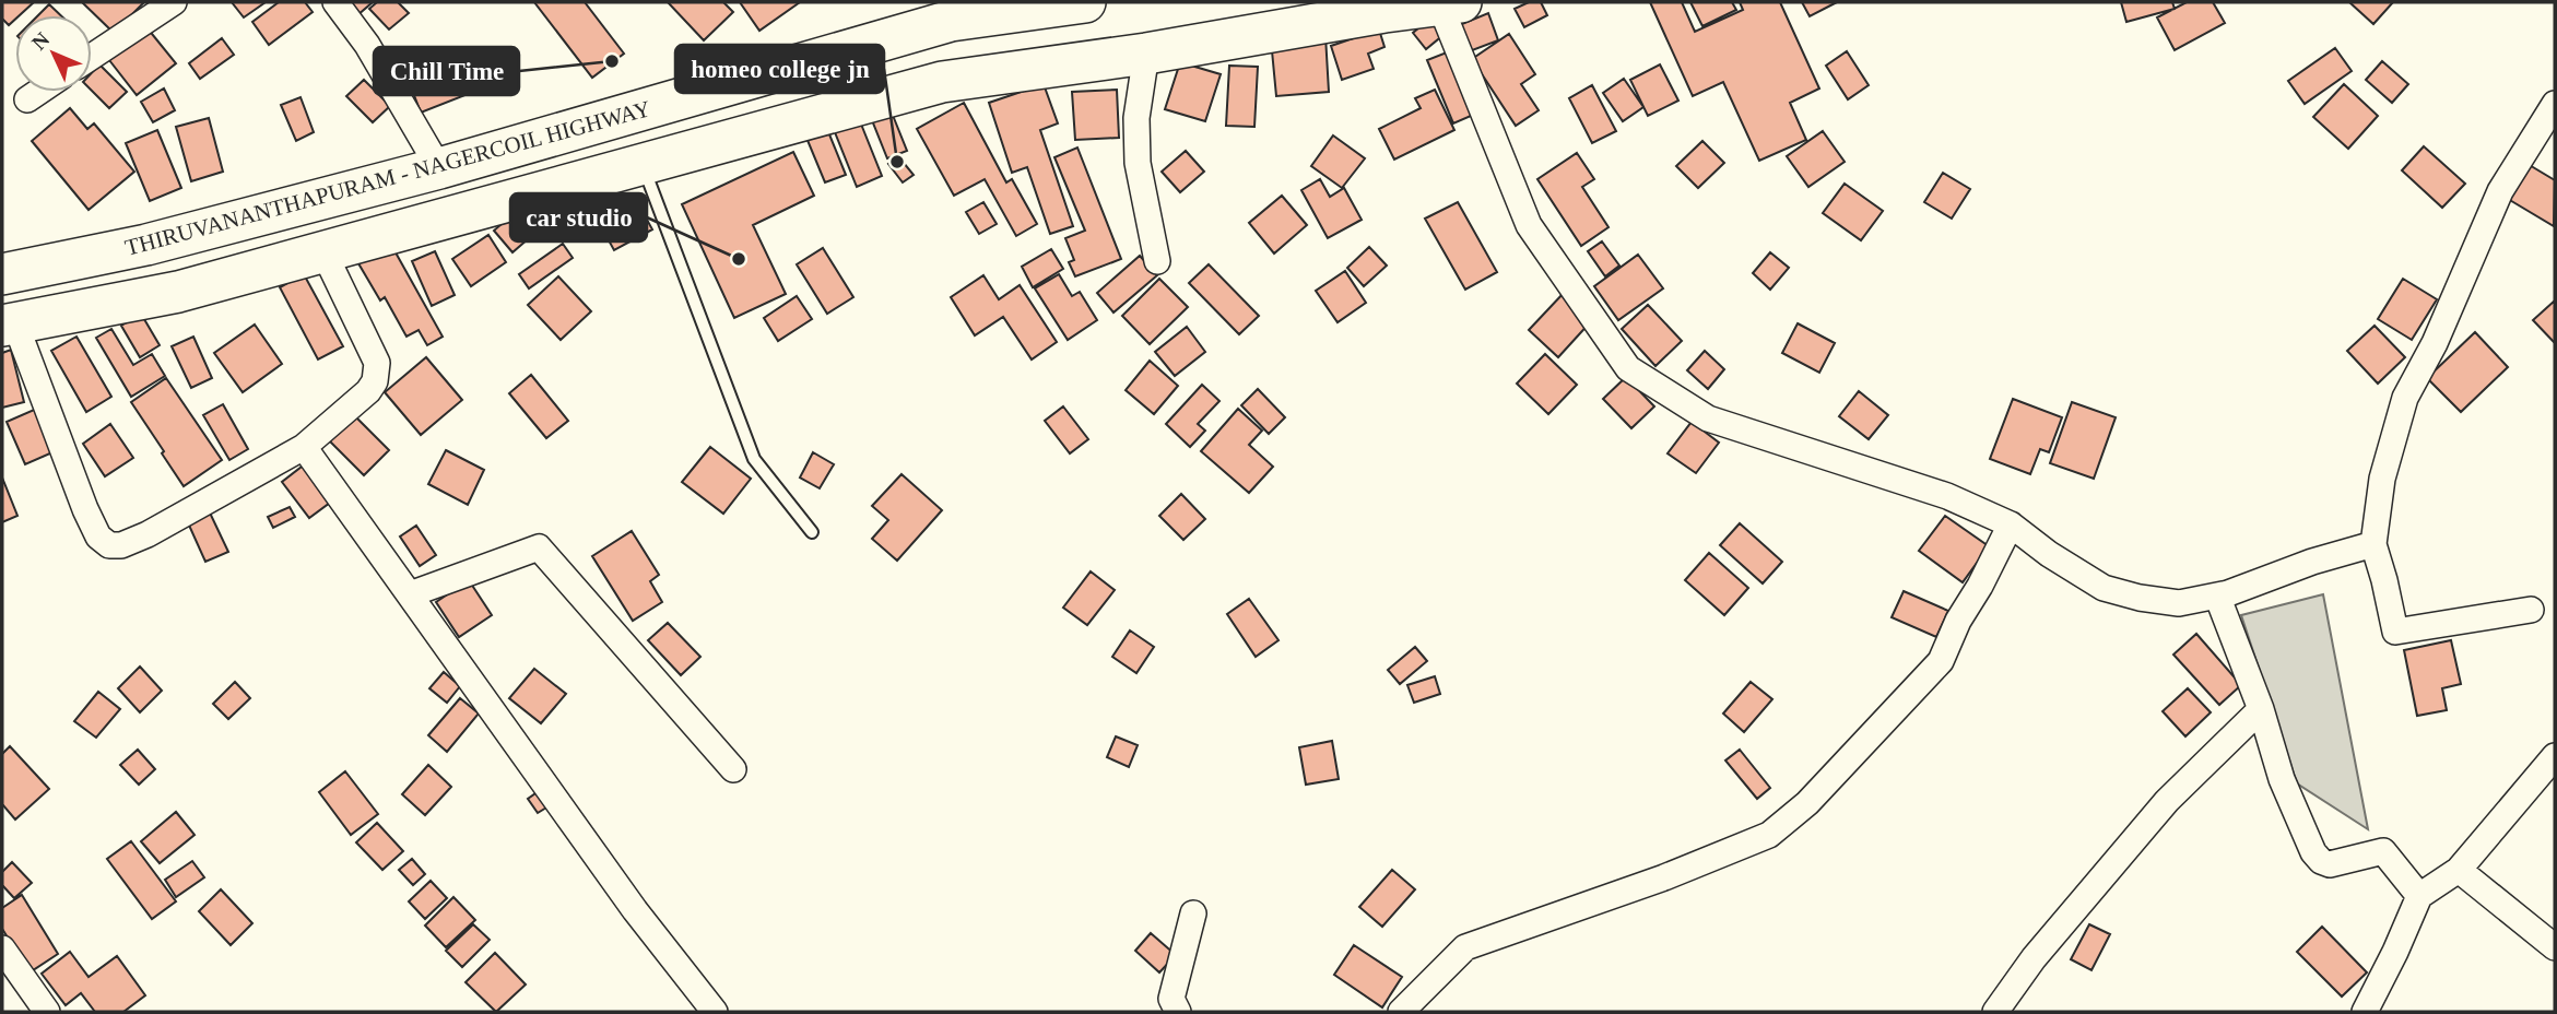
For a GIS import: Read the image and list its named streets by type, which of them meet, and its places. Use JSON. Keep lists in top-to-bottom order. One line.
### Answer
{"streets":{"main road":["THIRUVANANTHAPURAM - NAGERCOIL HIGHWAY"]},"places":["Chill Time","homeo college jn","car studio"],"north":"top left"}
